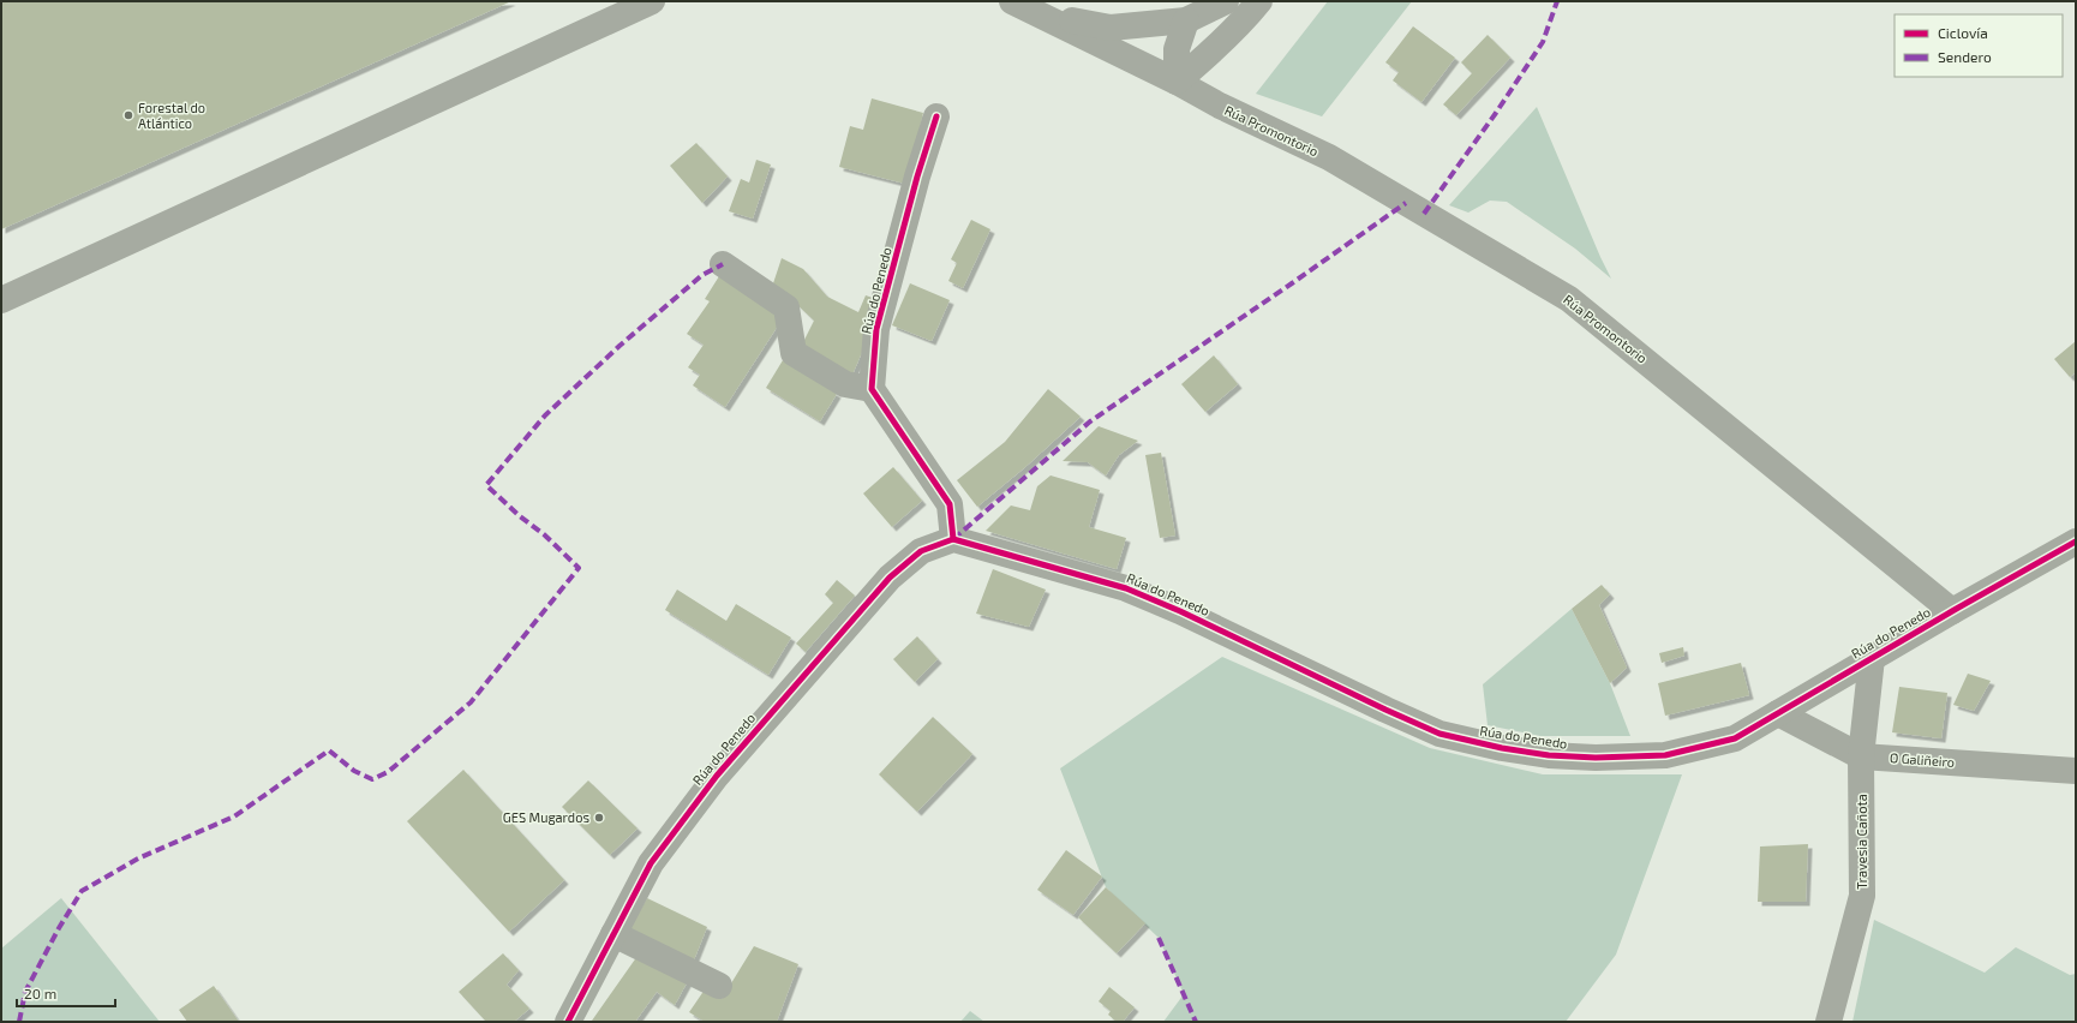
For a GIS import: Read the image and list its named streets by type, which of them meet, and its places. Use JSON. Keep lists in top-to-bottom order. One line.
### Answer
{"streets":{"street":["Rúa Promontorio","Rúa do Penedo","O Galiñeiro","Travesia Cañota"]},"crossings":[["Rúa Promontorio","Rúa do Penedo"],["Rúa do Penedo","O Galiñeiro"],["Rúa do Penedo","Travesia Cañota"],["O Galiñeiro","Travesia Cañota"]],"places":["Forestal do Atlántico","GES Mugardos"],"legend":["Ciclovía","Sendero"],"scale_bar":"20 m"}
